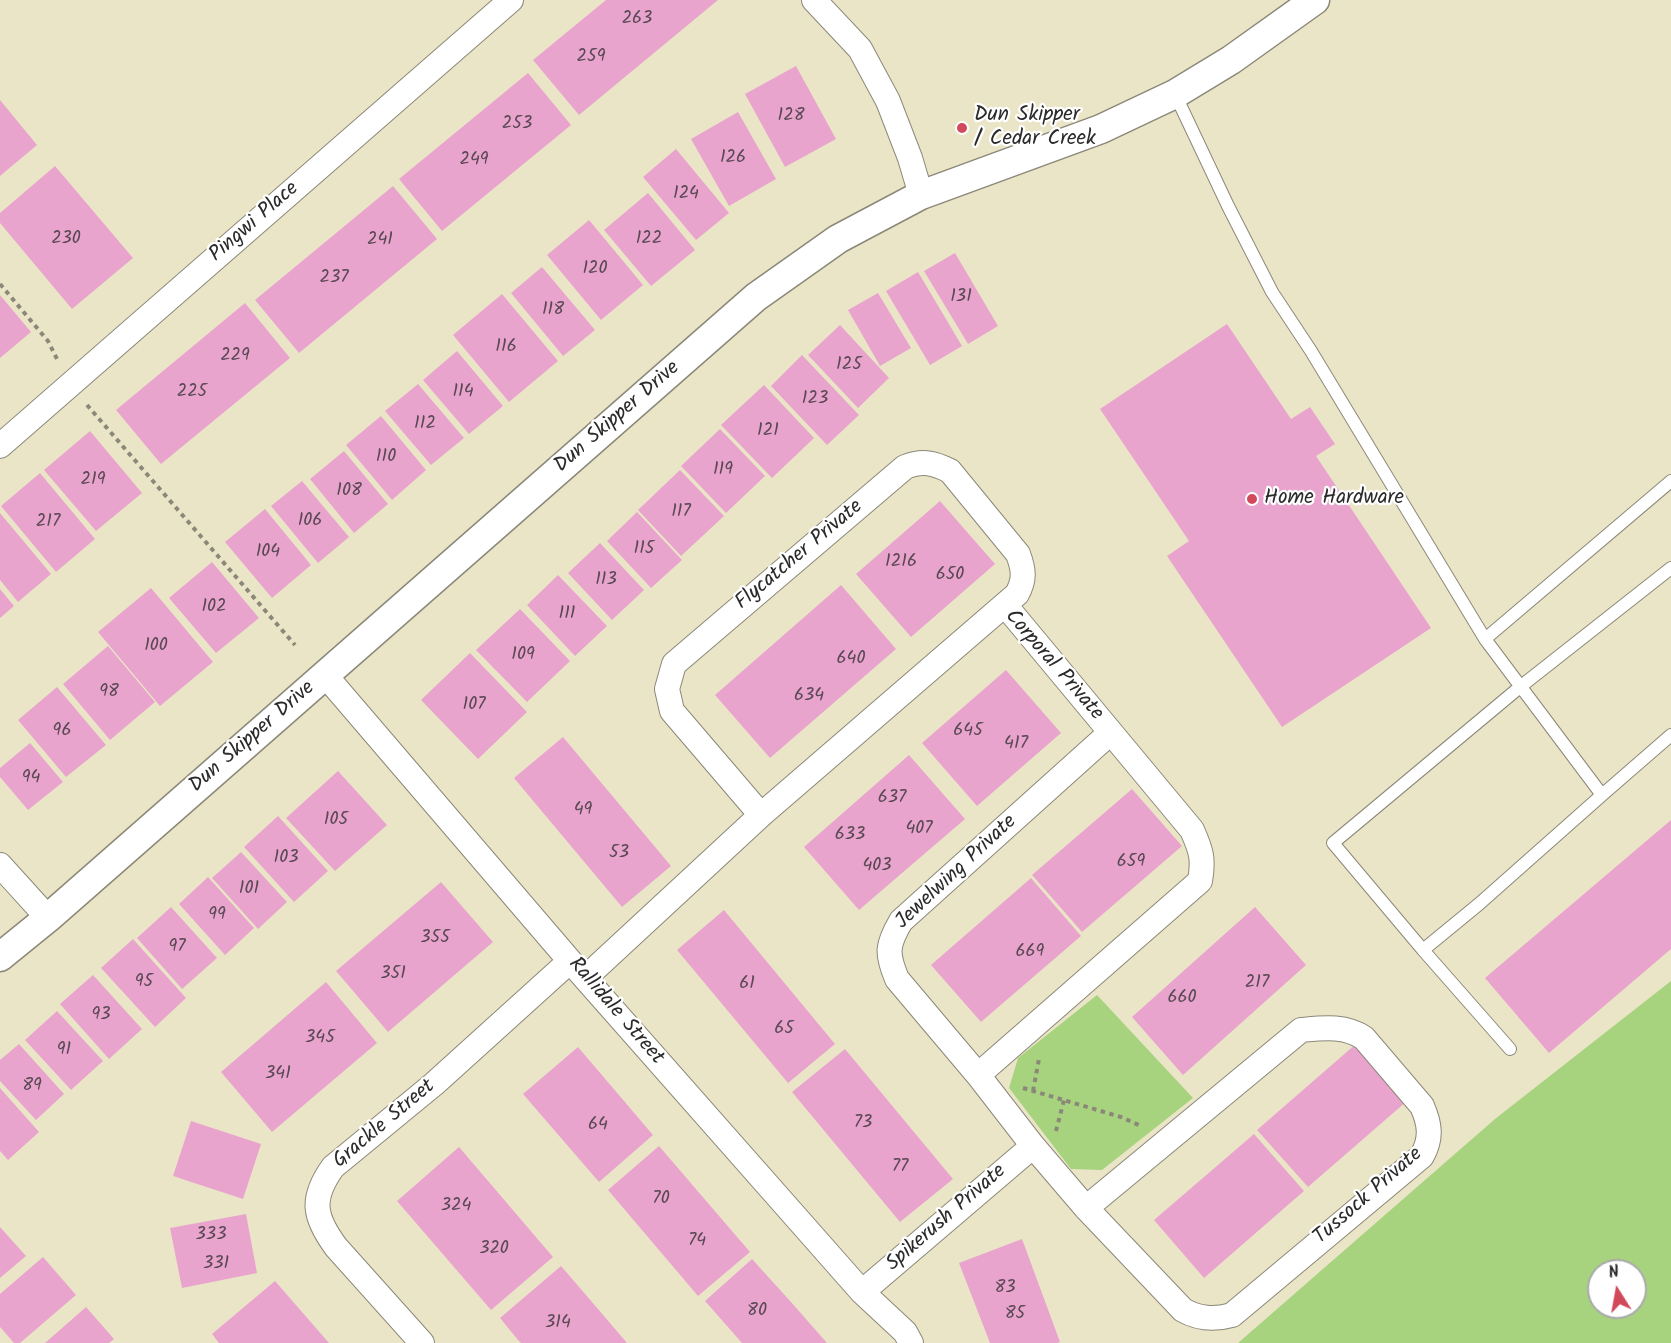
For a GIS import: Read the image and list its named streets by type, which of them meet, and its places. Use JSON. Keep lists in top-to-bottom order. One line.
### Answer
{"streets":{"street":["Pingwi Place","Dun Skipper Drive","Flycatcher Private","Corporal Private","Jewelwing Private","Rallidale Street","Grackle Street","Tussock Private","Spikerush Private"]},"crossings":[["Dun Skipper Drive","Rallidale Street"],["Flycatcher Private","Corporal Private"],["Corporal Private","Jewelwing Private"],["Corporal Private","Rallidale Street"],["Corporal Private","Grackle Street"],["Jewelwing Private","Tussock Private"],["Jewelwing Private","Spikerush Private"],["Rallidale Street","Grackle Street"],["Rallidale Street","Spikerush Private"],["Tussock Private","Spikerush Private"]],"places":["Dun Skipper / Cedar Creek","Home Hardware"],"house_numbers":["263","259","128","253","126","249","124","230","122","241","120","237","131","118","116","229","125","225","114","123","112","121","110","119","219","108","117","106","217","115","104","1216","650","113","102","111","100","109","640","98","634","107","96","645","417","94","637","49","105","407","633","53","103","659","403","101","99","355","97","669","351","95","217","61","660","93","65","345","91","341","89","73","64","77","70","324","333","74","320","331","83","80","85","314"],"north":"top"}
